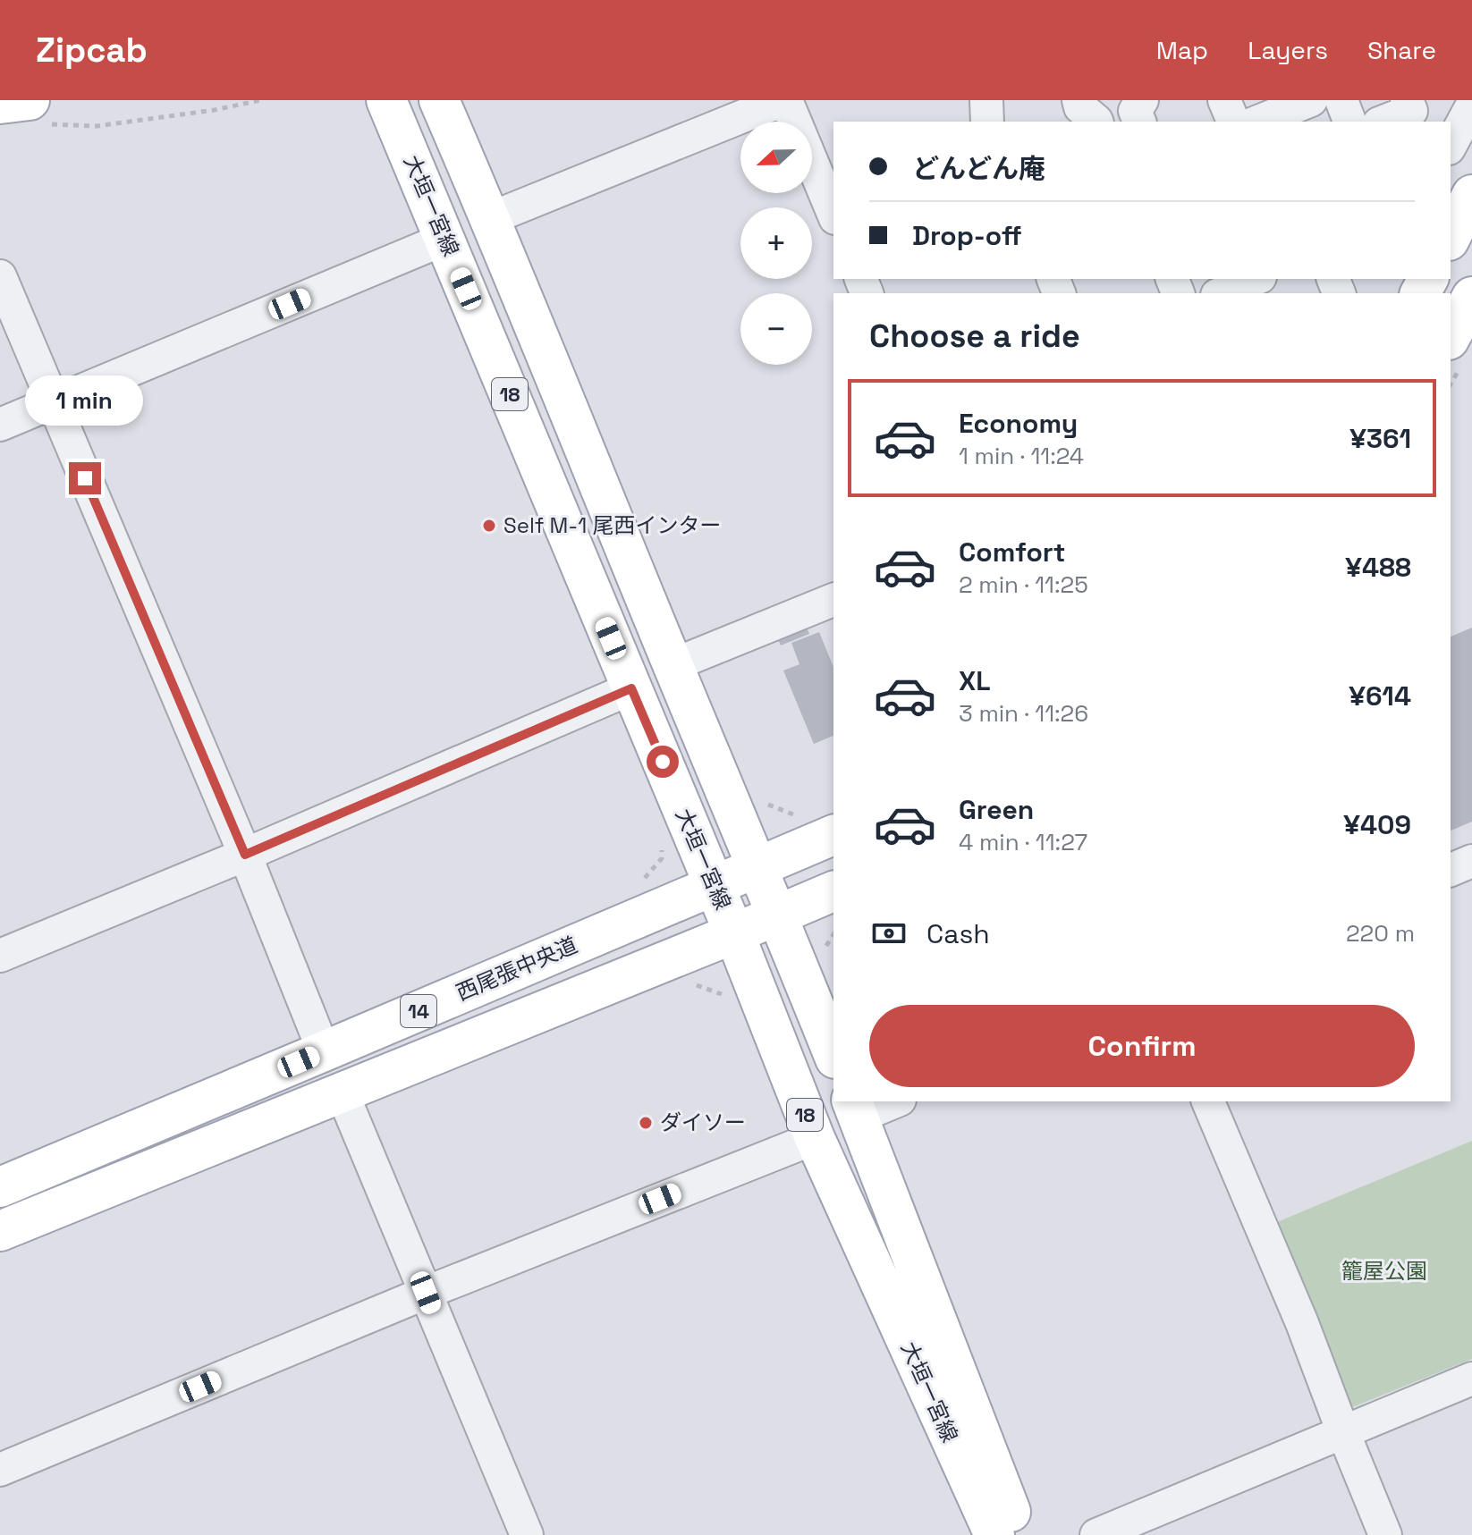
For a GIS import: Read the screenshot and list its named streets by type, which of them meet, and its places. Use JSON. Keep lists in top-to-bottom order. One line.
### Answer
{"streets":{"main road":["大垣一宮線","18","西尾張中央道","14"]},"crossings":[["大垣一宮線","西尾張中央道"],["大垣一宮線","14"],["18","西尾張中央道"],["18","14"]],"parks":["籠屋公園"],"places":["Self M-1 尾西インター","ダイソー"],"north":"left","page":{"header":"Zipcab","nav":["Map","Layers","Share"],"map_buttons":["+","−"],"banner":["どんどん庵","Drop-off"],"heading":"Choose a ride","bubble":"1 min","list":[{"name":"Economy","note":"1 min · 11:24","value":"¥361"},{"name":"Comfort","note":"2 min · 11:25","value":"¥488"},{"name":"XL","note":"3 min · 11:26","value":"¥614"},{"name":"Green","note":"4 min · 11:27","value":"¥409"}],"pay":["Cash","220 m"],"buttons":"Confirm"}}
